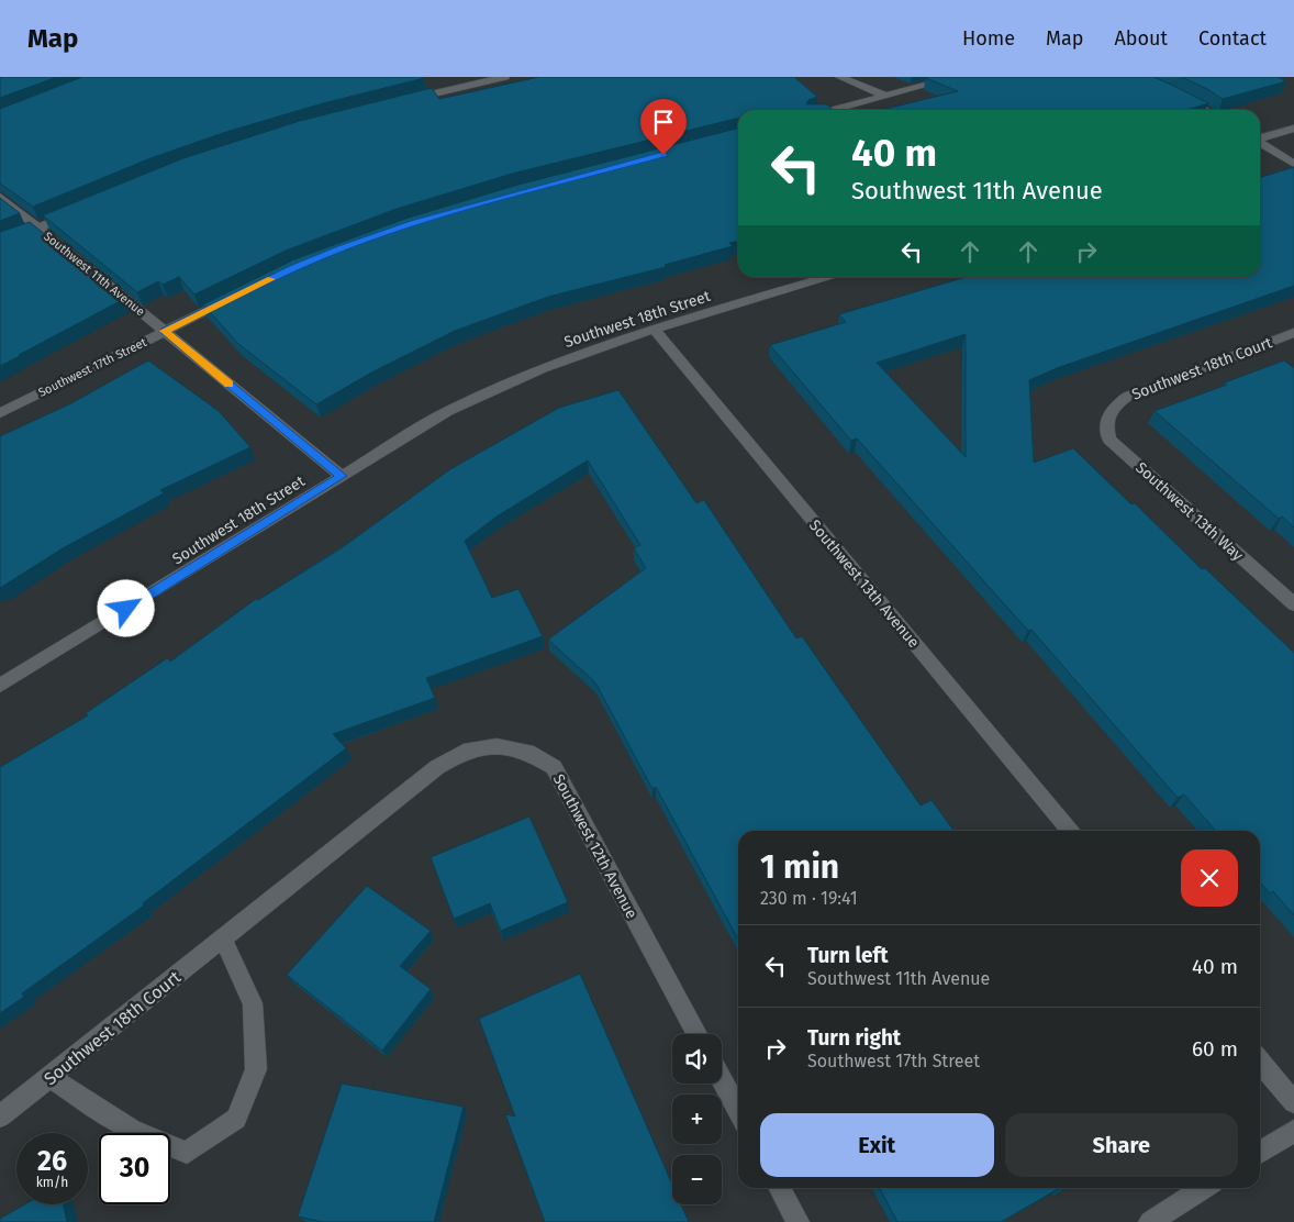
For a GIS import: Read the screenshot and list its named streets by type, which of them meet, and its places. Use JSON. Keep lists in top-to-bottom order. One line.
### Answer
{"streets":{"street":["Southwest 11th Avenue","Southwest 18th Street","Southwest 17th Street","Southwest 18th Court","Southwest 13th Way","Southwest 13th Avenue","Southwest 12th Avenue"]},"crossings":[["Southwest 11th Avenue","Southwest 18th Street"],["Southwest 11th Avenue","Southwest 17th Street"],["Southwest 18th Street","Southwest 13th Avenue"],["Southwest 18th Court","Southwest 13th Way"],["Southwest 18th Court","Southwest 12th Avenue"]],"page":{"header":"Map","nav":["Home","Map","About","Contact"],"turn":["40 m","Southwest 11th Avenue"],"heading":["1 min","230 m · 19:41"],"list":[{"name":"Turn left","note":"Southwest 11th Avenue","value":"40 m"},{"name":"Turn right","note":"Southwest 17th Street","value":"60 m"}],"map_buttons":["+","−"],"buttons":["Exit","Share"],"speed":"26 km/h","limit":"30"}}
